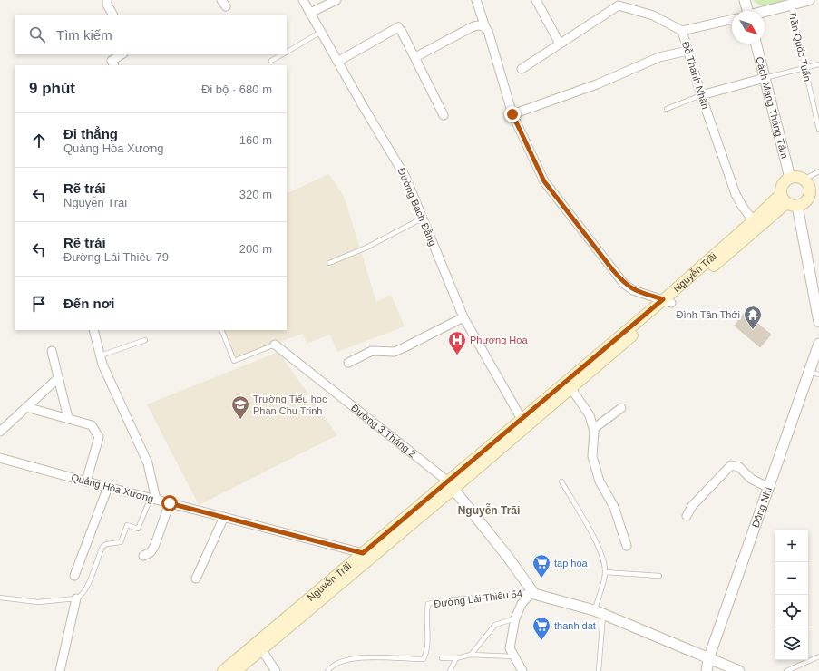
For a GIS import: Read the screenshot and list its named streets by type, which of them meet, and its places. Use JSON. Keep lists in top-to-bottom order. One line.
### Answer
{"streets":{"main road":["Nguyễn Trãi"],"street":["Đỗ Thành Nhân","Cách Mạng Tháng Tám","Đường Bạch Đằng","Đường 3 Tháng 2","Quảng Hòa Xương","Đông Nhì"],"lane":["Trần Quốc Tuấn","Đường Lái Thiêu 54"]},"crossings":[["Đỗ Thành Nhân","Nguyễn Trãi"],["Cách Mạng Tháng Tám","Nguyễn Trãi"],["Đường Bạch Đằng","Nguyễn Trãi"],["Nguyễn Trãi","Đường 3 Tháng 2"],["Nguyễn Trãi","Quảng Hòa Xương"],["Đường 3 Tháng 2","Đường Lái Thiêu 54"]],"districts":["Nguyễn Trãi"],"places":{"temple":["Đình Tân Thới"],"hospital":["Phượng Hoa"],"school or university":["Trường Tiểu học Phan Chu Trinh"],"supermarket":["tap hoa","thanh dat"]},"north":"bottom right","page":{"search":"Tìm kiếm","heading":["9 phút","Đi bộ · 680 m"],"list":[["Đi thẳng","Quảng Hòa Xương","160 m"],["Rẽ trái","Nguyễn Trãi","320 m"],["Rẽ trái","Đường Lái Thiêu 79","200 m"],"Đến nơi"],"map_buttons":["+","−"]}}
